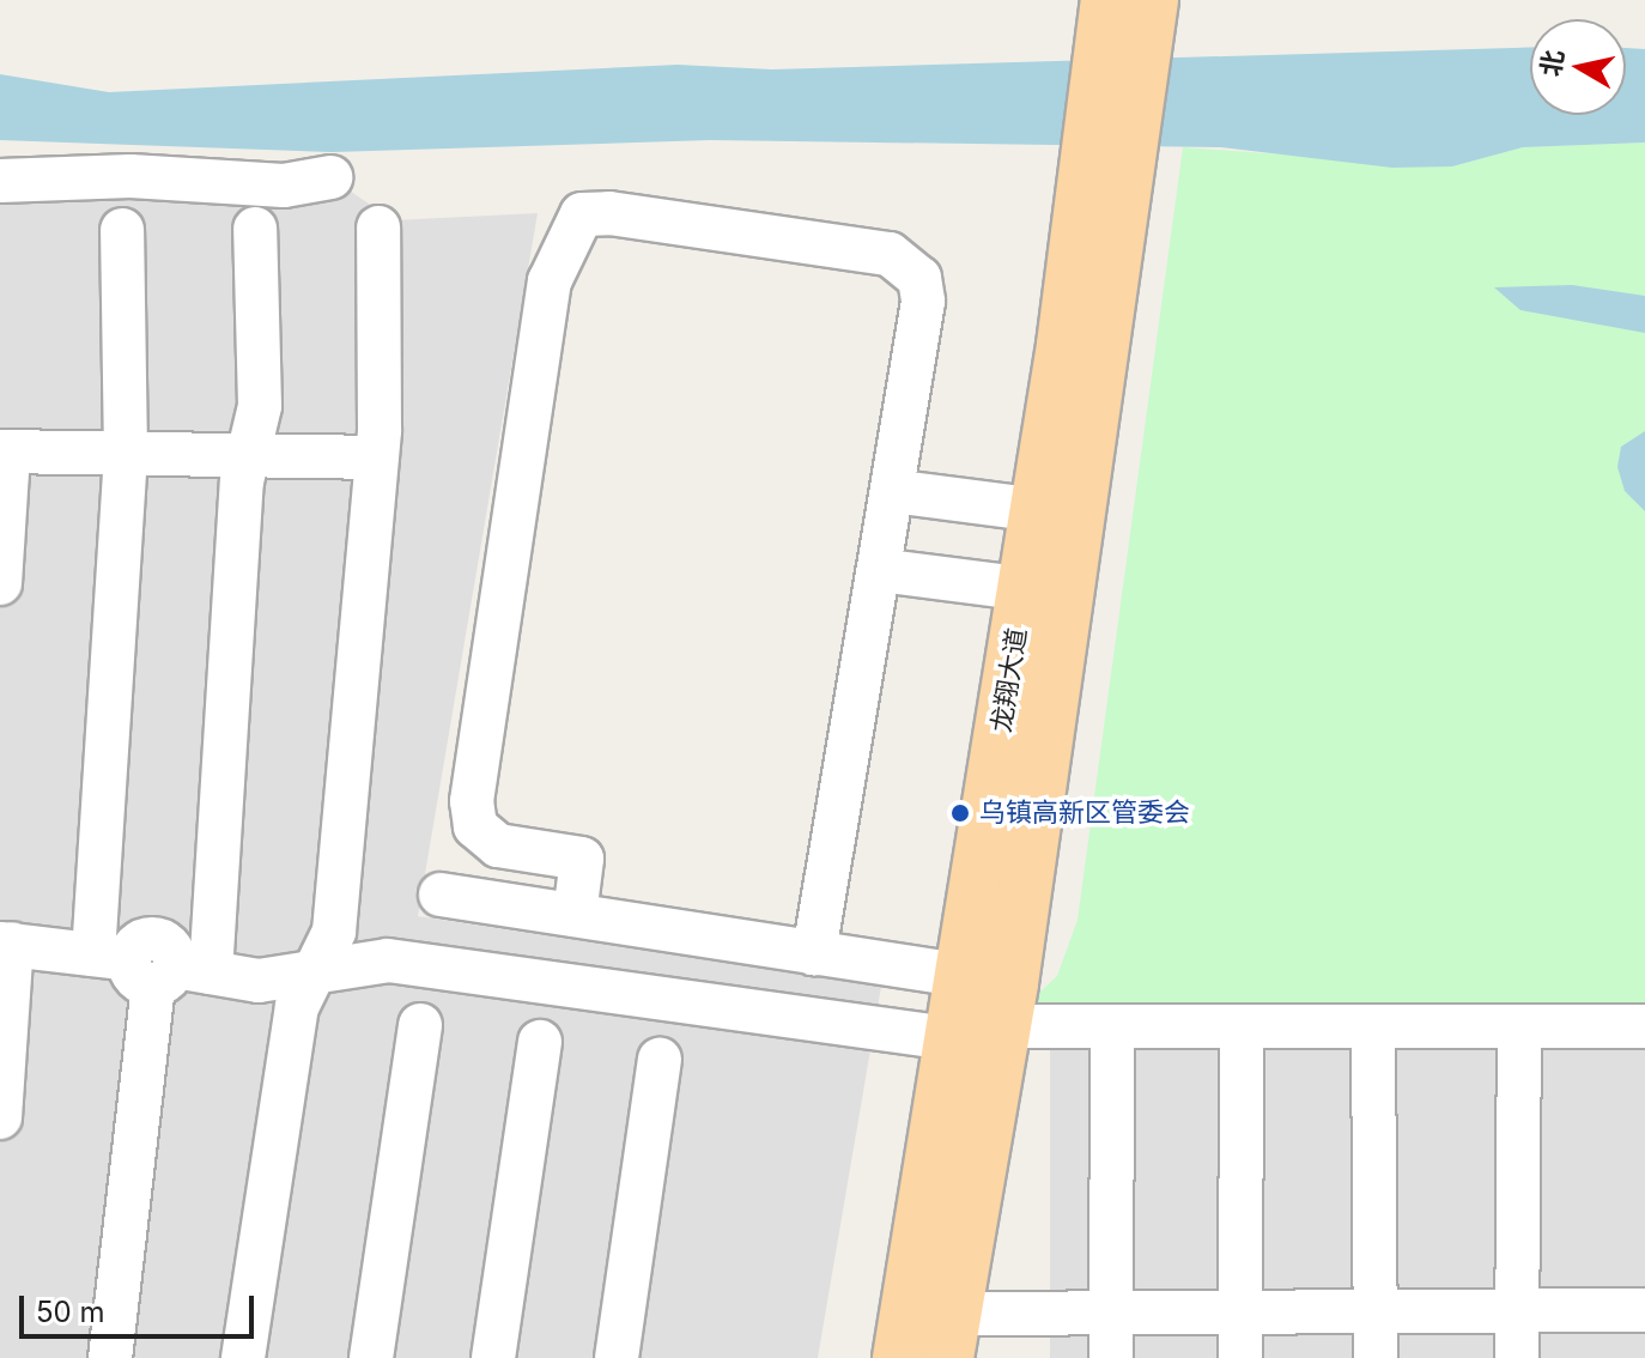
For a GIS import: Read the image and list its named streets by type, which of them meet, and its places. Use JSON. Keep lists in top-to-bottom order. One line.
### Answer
{"streets":{"main road":["龙翔大道"]},"places":["乌镇高新区管委会"],"scale_bar":"50 m","north":"left"}
